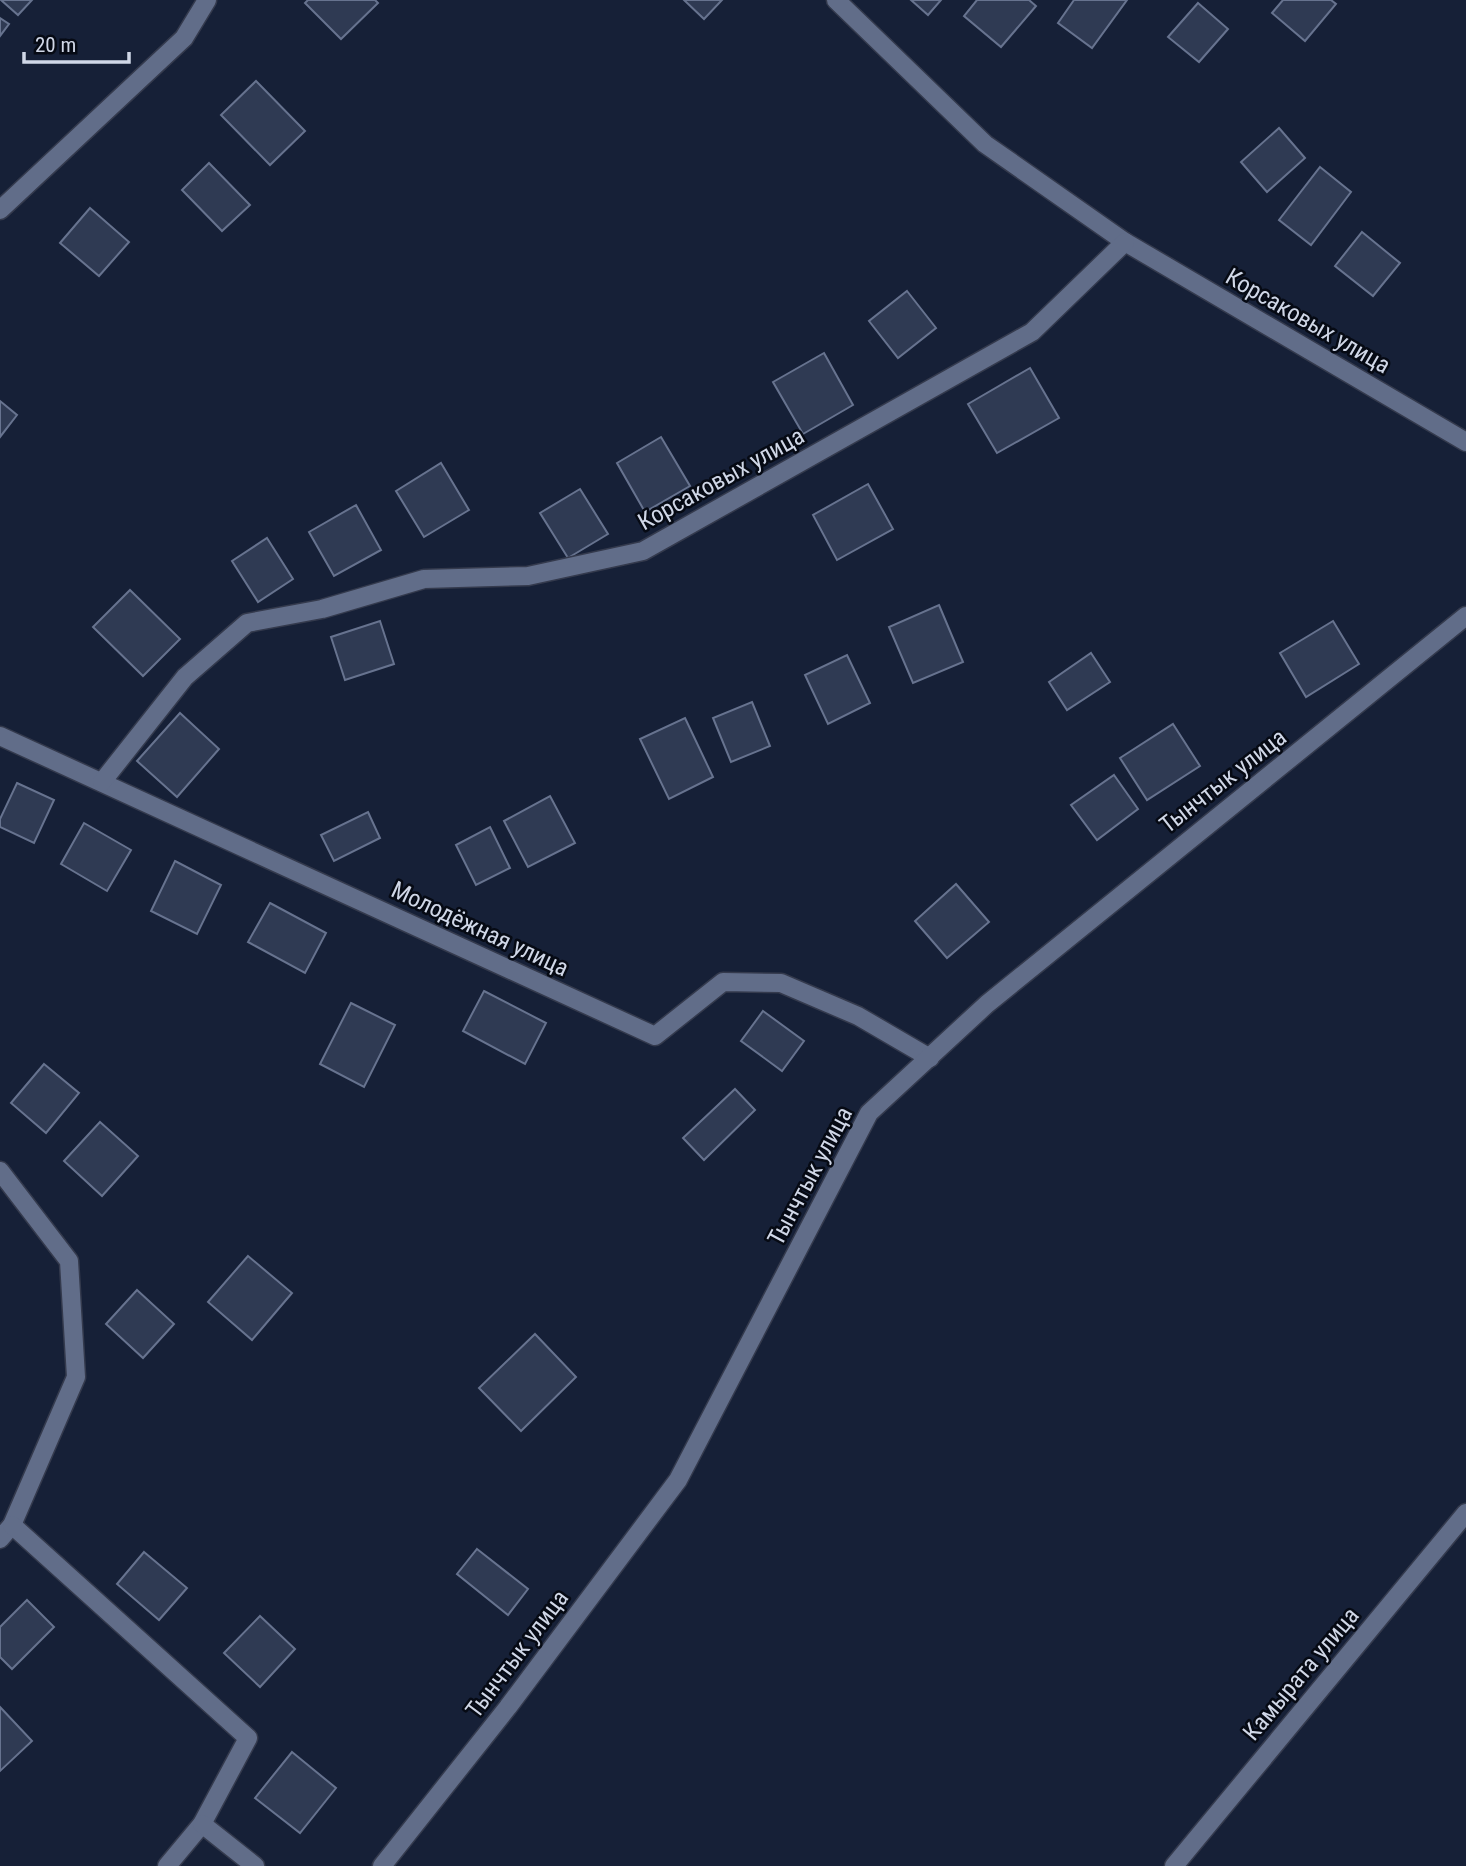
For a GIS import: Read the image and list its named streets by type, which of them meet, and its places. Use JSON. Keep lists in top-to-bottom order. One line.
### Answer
{"streets":{"street":["Корсаковых улица","Тынчтык улица","Молодёжная улица","Камырата улица"]},"crossings":[["Корсаковых улица","Молодёжная улица"],["Тынчтык улица","Молодёжная улица"]],"scale_bar":"20 m"}
